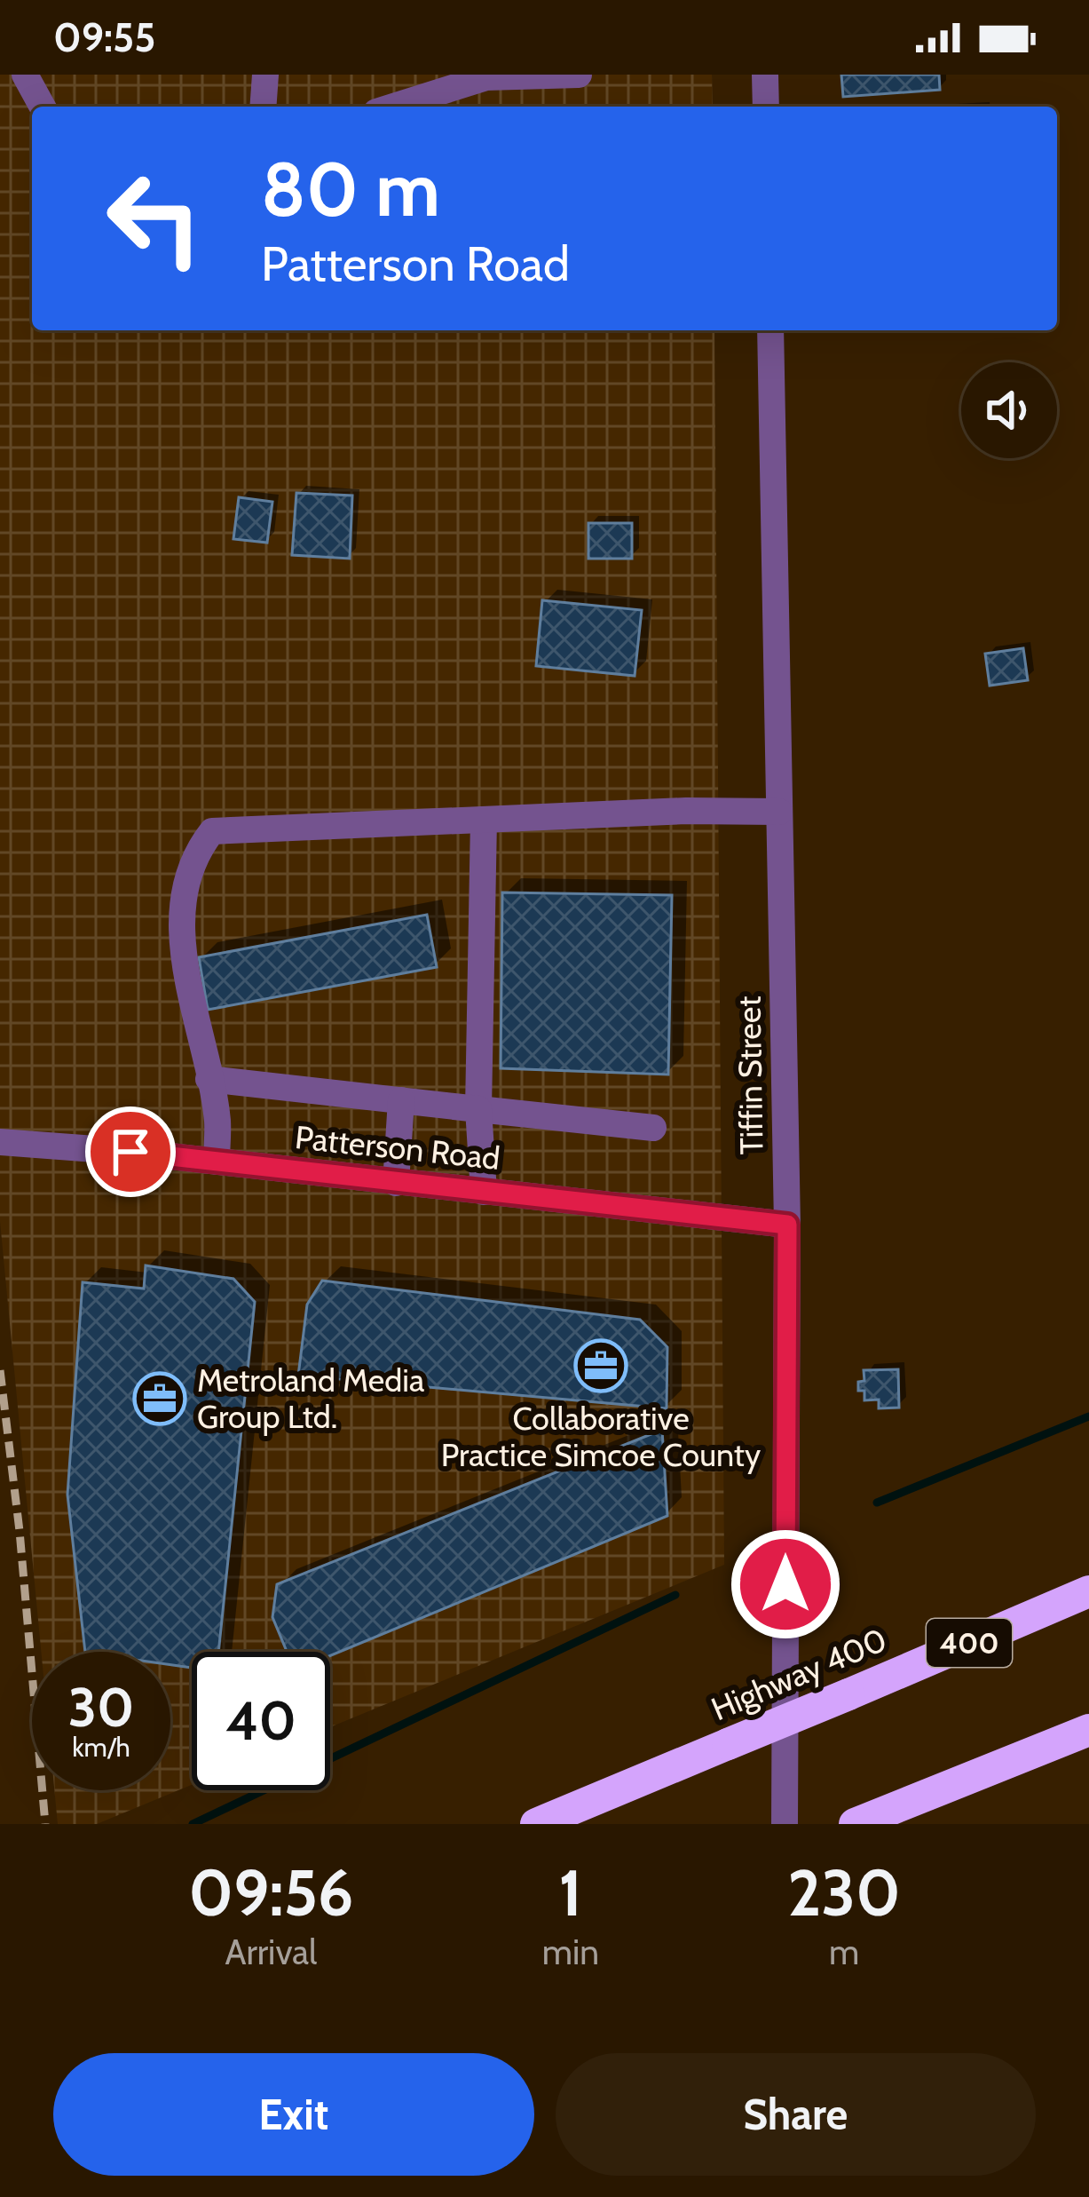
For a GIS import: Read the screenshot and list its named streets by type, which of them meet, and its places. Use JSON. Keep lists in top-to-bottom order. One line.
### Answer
{"streets":{"highway":["400","Highway 400"],"street":["Tiffin Street","Patterson Road"]},"crossings":[["Tiffin Street","Patterson Road"]],"places":{"office":["Collaborative Practice Simcoe County","Metroland Media Group Ltd."]},"page":{"status":"09:55","turn":["80 m","Patterson Road"],"speed":"30 km/h","limit":"40","eta":["09:56","Arrival","1","min","230","m"],"buttons":["Exit","Share"]}}
